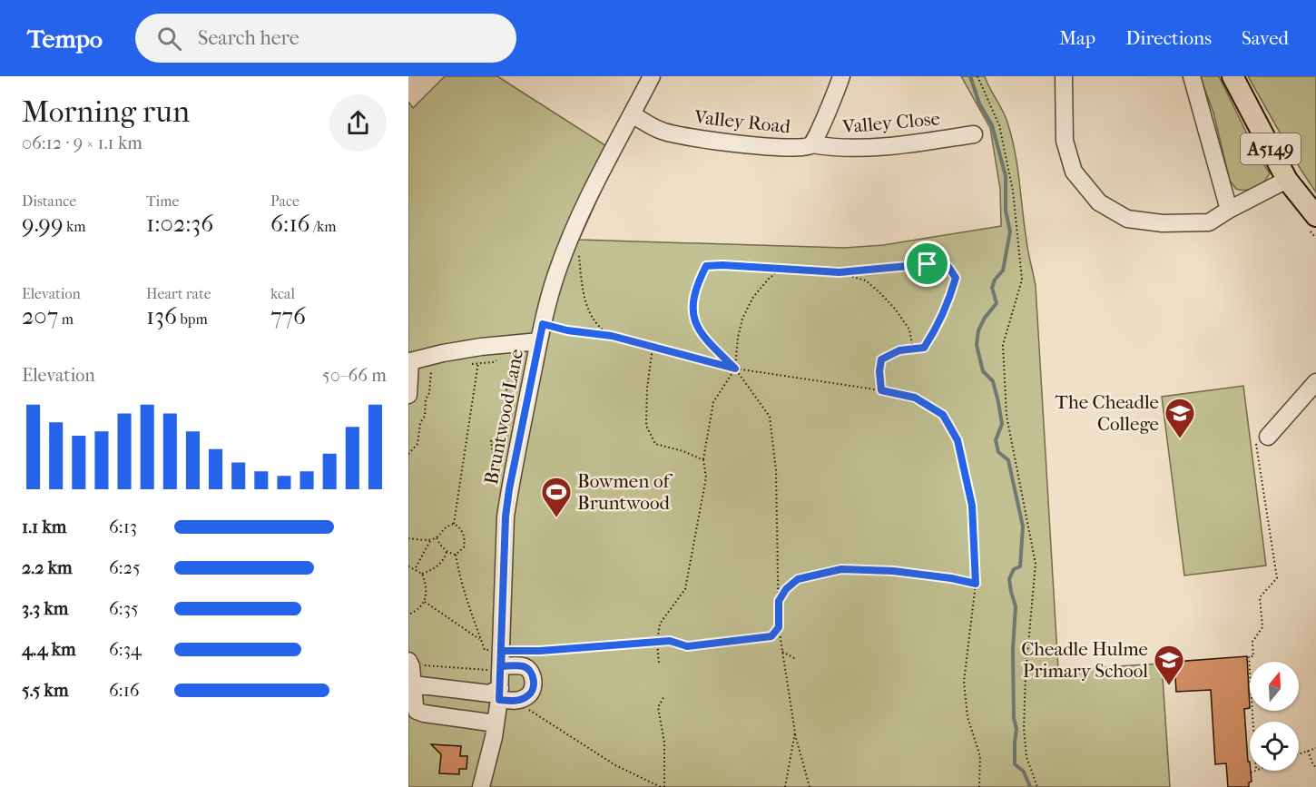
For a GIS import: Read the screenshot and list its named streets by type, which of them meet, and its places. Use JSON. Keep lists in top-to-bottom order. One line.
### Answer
{"streets":{"main road":["A5149"],"street":["Valley Road","Valley Close","Bruntwood Lane"]},"crossings":[["Valley Road","Valley Close"],["Valley Road","Bruntwood Lane"]],"places":{"school or university":["The Cheadle College","Cheadle Hulme Primary School"],"sports":["Bowmen of Bruntwood"]},"north":"top","page":{"header":"Tempo","search":"Search here","nav":["Map","Directions","Saved"],"heading":["Morning run","06:12 · 9 × 1.1 km"],"stats":[["Distance","9.99 km"],["Time","1:02:36"],["Pace","6:16 /km"],["Elevation","207 m"],["Heart rate","136 bpm"],["kcal","776"]],"chart":["Elevation","50–66 m"],"list":[{"name":"1.1 km","note":"6:13"},{"name":"2.2 km","note":"6:25"},{"name":"3.3 km","note":"6:35"},{"name":"4.4 km","note":"6:34"},{"name":"5.5 km","note":"6:16"}]}}
